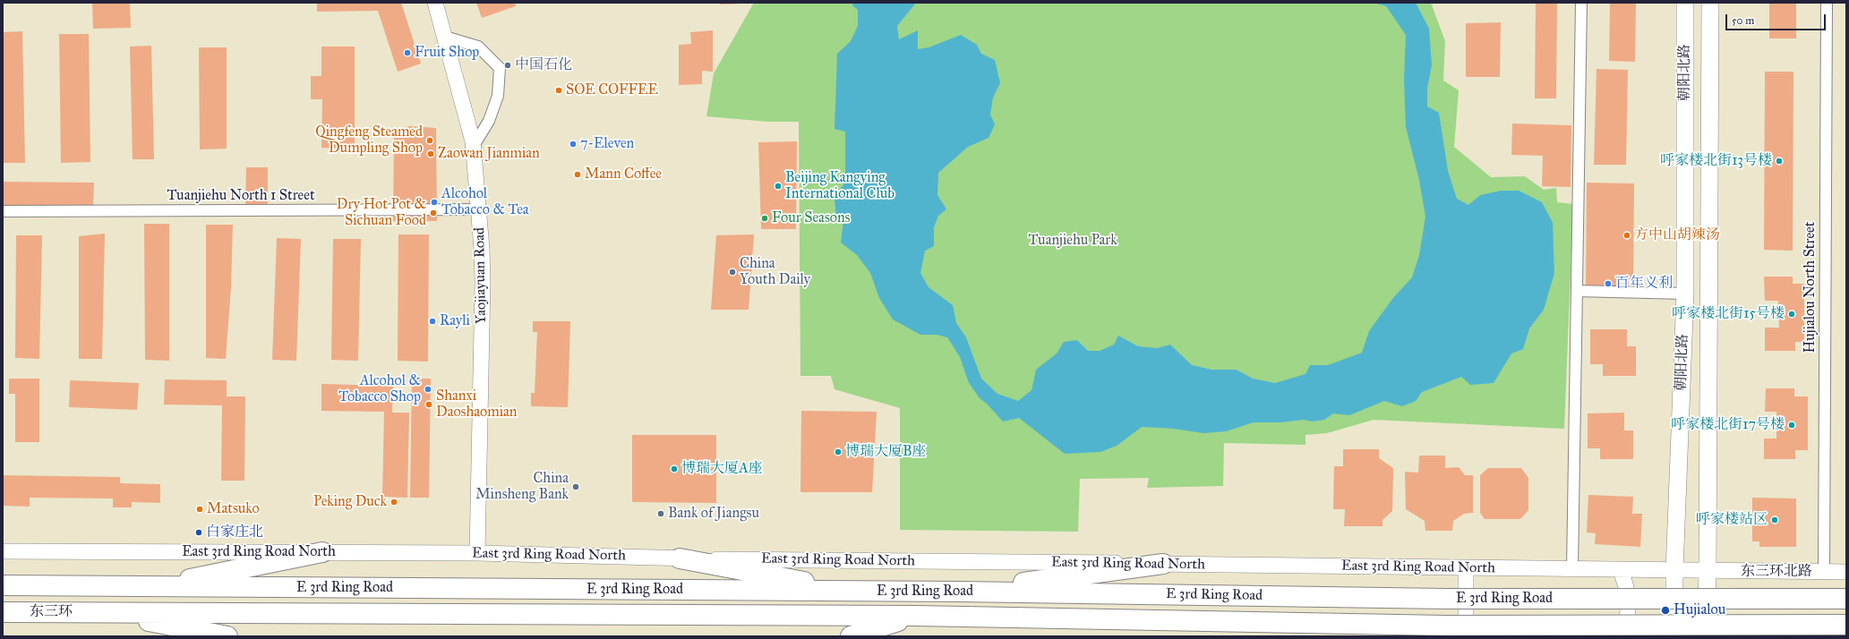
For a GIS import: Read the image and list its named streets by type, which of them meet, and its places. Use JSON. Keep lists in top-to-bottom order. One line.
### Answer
{"streets":{"highway":["E 3rd Ring Road","东三环"],"main road":["朝阳北路"],"street":["Tuanjiehu North 1 Street","Yaojiayuan Road","Hujialou North Street","East 3rd Ring Road North","东三环北路"]},"crossings":[["朝阳北路","East 3rd Ring Road North"],["朝阳北路","东三环北路"],["Tuanjiehu North 1 Street","Yaojiayuan Road"],["Yaojiayuan Road","East 3rd Ring Road North"],["Hujialou North Street","东三环北路"],["East 3rd Ring Road North","东三环北路"],["E 3rd Ring Road","东三环"]],"parks":["Tuanjiehu Park"],"places":["Fruit Shop","中国石化","SOE COFFEE","Qingfeng Steamed Dumpling Shop","7-Eleven","Zaowan Jianmian","呼家楼北街13号楼","Mann Coffee","Beijing Kangying International Club","Alcohol Tobacco & Tea","Dry Hot Pot & Sichuan Food","Four Seasons","方中山胡辣汤","China Youth Daily","百年义利","呼家楼北街15号楼","Rayli","Alcohol & Tobacco Shop","Shanxi Daoshaomian","呼家楼北街17号楼","博瑞大厦B座","博瑞大厦A座","China Minsheng Bank","Peking Duck","Matsuko","Bank of Jiangsu","呼家楼站区","白家庄北","Hujialou"],"scale_bar":"50 m"}
